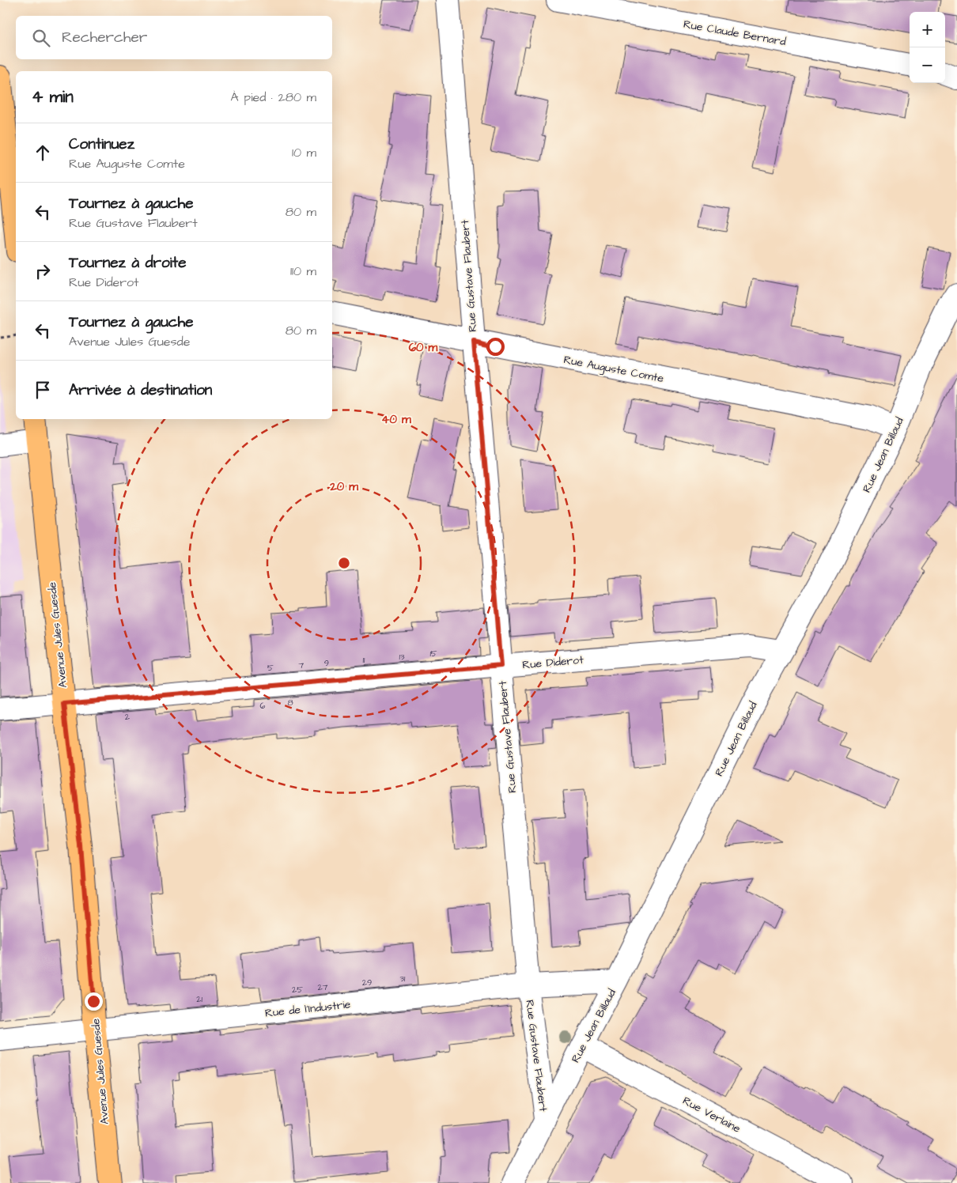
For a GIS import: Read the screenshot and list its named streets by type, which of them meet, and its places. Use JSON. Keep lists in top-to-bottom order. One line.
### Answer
{"streets":{"main road":["Avenue Jules Guesde"],"street":["Rue Claude Bernard","Rue Gustave Flaubert","Rue Auguste Comte","Rue Jean Billaud","Rue Diderot","Rue de l'Industrie","Rue Verlaine"]},"crossings":[["Rue Gustave Flaubert","Rue Auguste Comte"],["Rue Gustave Flaubert","Rue Jean Billaud"],["Rue Gustave Flaubert","Rue Diderot"],["Rue Gustave Flaubert","Rue de l'Industrie"],["Rue Auguste Comte","Rue Jean Billaud"],["Rue Jean Billaud","Rue Diderot"],["Rue Jean Billaud","Rue de l'Industrie"],["Rue Jean Billaud","Rue Verlaine"],["Avenue Jules Guesde","Rue Diderot"],["Avenue Jules Guesde","Rue de l'Industrie"]],"house_numbers":["15","13","11","9","7","5","8","6","2","31","29","27","25","21"],"page":{"map_buttons":["+","−"],"search":"Rechercher","heading":["4 min","À pied · 280 m"],"list":[["Continuez","Rue Auguste Comte","10 m"],["Tournez à gauche","Rue Gustave Flaubert","80 m"],["Tournez à droite","Rue Diderot","110 m"],["Tournez à gauche","Avenue Jules Guesde","80 m"],"Arrivée à destination"]},"rings":["60 m","40 m","20 m"]}
